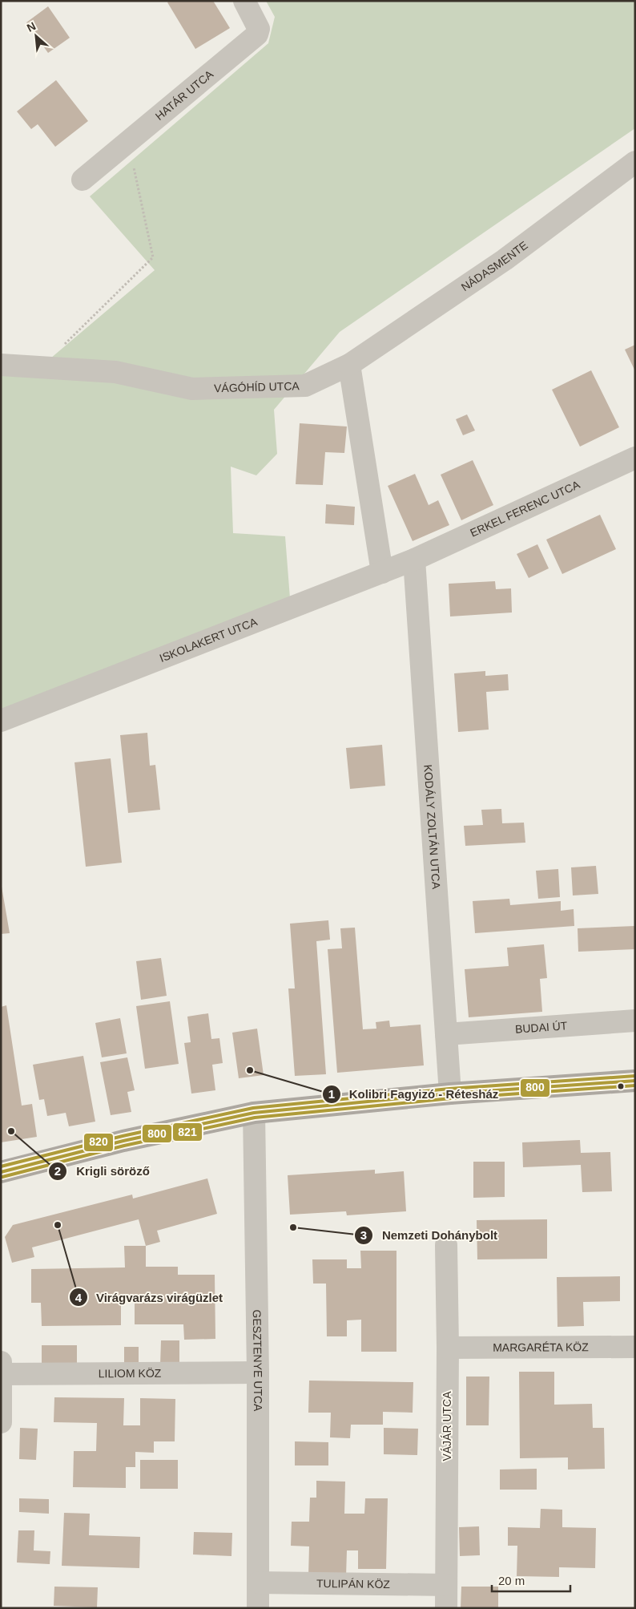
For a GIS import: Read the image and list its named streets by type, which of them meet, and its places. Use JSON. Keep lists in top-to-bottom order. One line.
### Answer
{"streets":{"street":["HATÁR UTCA","NÁDASMENTE","VÁGÓHÍD UTCA","ERKEL FERENC UTCA","ISKOLAKERT UTCA","KODÁLY ZOLTÁN UTCA","BUDAI ÚT","MARGARÉTA KÖZ","GESZTENYE UTCA","LILIOM KÖZ","VÁJÁR UTCA","TULIPÁN KÖZ"]},"crossings":[["NÁDASMENTE","VÁGÓHÍD UTCA"],["ERKEL FERENC UTCA","ISKOLAKERT UTCA"],["ERKEL FERENC UTCA","KODÁLY ZOLTÁN UTCA"],["ISKOLAKERT UTCA","KODÁLY ZOLTÁN UTCA"],["KODÁLY ZOLTÁN UTCA","BUDAI ÚT"],["MARGARÉTA KÖZ","VÁJÁR UTCA"],["GESZTENYE UTCA","LILIOM KÖZ"],["GESZTENYE UTCA","TULIPÁN KÖZ"],["VÁJÁR UTCA","TULIPÁN KÖZ"]],"places":["Kolibri Fagyizó - Rétesház","Krigli söröző","Virágvarázs virágüzlet","Nemzeti Dohánybolt"],"lines":["transit line 820","transit line 800","transit line 821"],"scale_bar":"20 m","north":"top left"}
